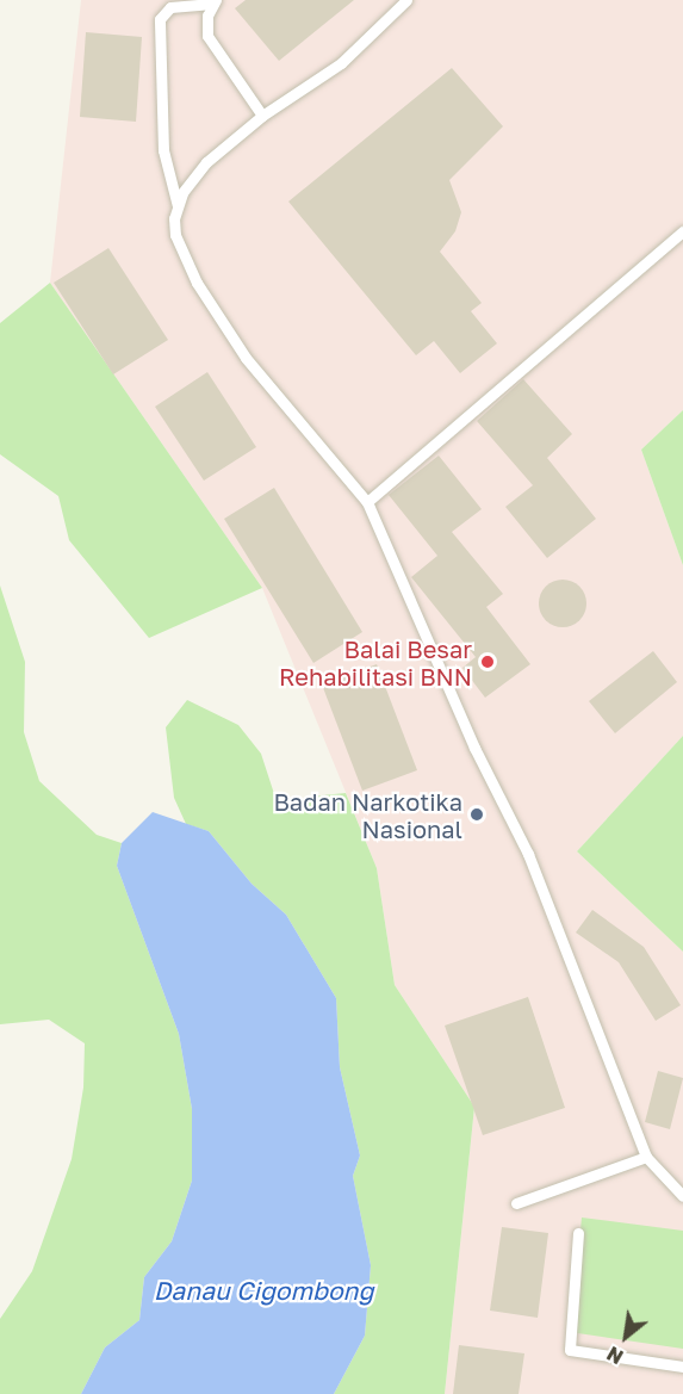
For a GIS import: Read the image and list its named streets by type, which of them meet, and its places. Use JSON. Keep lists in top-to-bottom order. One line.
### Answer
{"water":["Danau Cigombong"],"places":["Balai Besar Rehabilitasi BNN","Badan Narkotika Nasional"],"north":"bottom left"}
